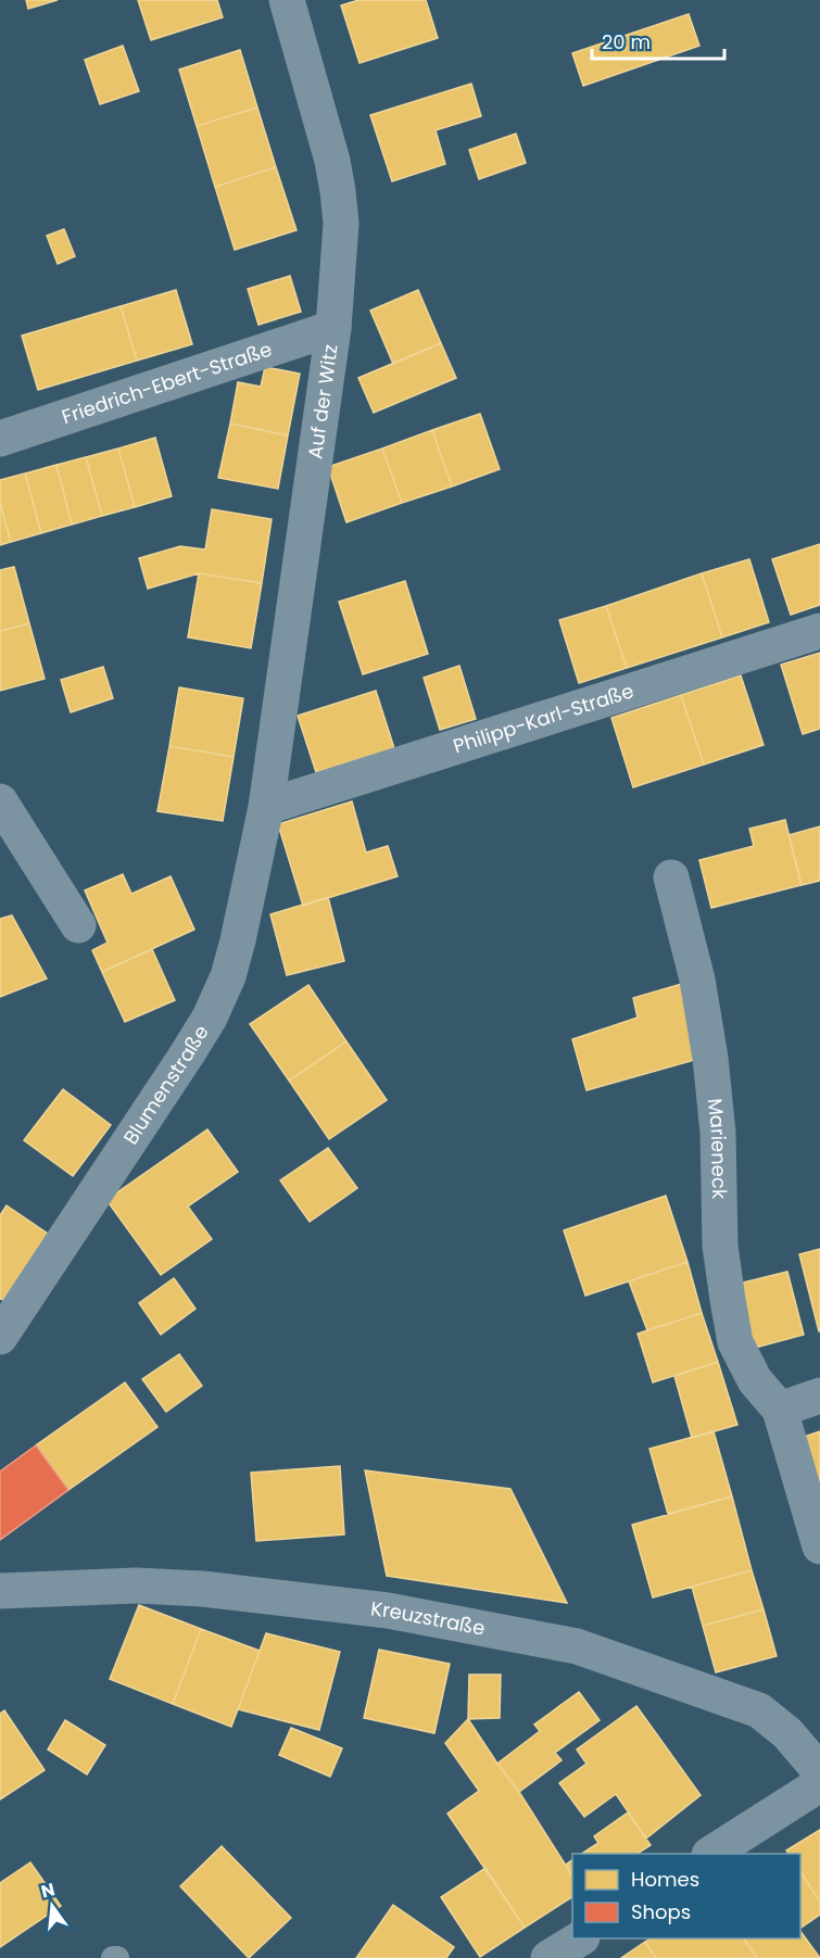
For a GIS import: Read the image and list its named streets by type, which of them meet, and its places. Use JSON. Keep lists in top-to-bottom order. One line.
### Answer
{"streets":{"street":["Friedrich-Ebert-Straße","Auf der Witz","Philipp-Karl-Straße","Blumenstraße","Marieneck","Kreuzstraße"]},"crossings":[["Friedrich-Ebert-Straße","Auf der Witz"],["Auf der Witz","Philipp-Karl-Straße"],["Auf der Witz","Blumenstraße"],["Philipp-Karl-Straße","Blumenstraße"]],"legend":["Homes","Shops"],"scale_bar":"20 m","north":"top"}
